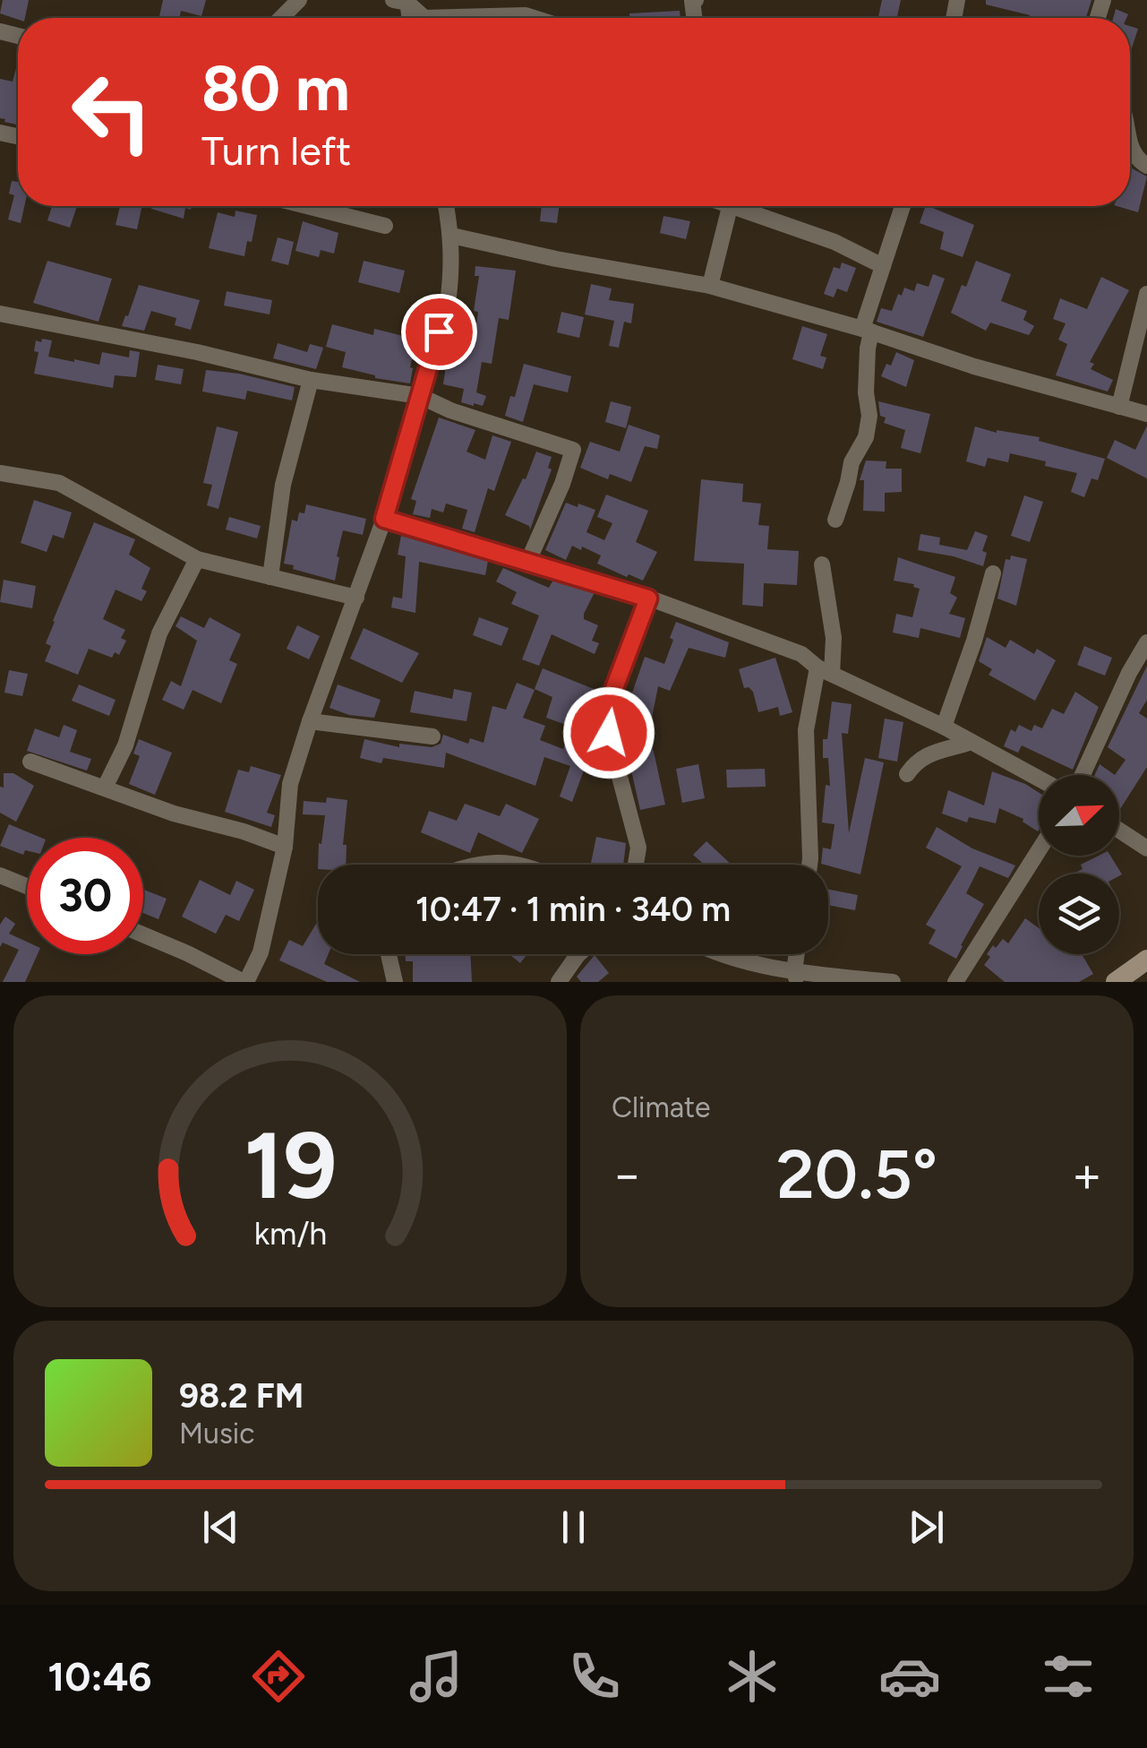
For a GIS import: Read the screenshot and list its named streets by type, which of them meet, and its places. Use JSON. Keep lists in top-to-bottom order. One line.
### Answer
{"north":"top right","page":{"turn":["80 m","Turn left"],"limit":"30","trip":"10:47 · 1 min · 340 m","tile":"Climate","heat":["−","20.5°","+"],"song":["98.2 FM","Music"],"tabs":"10:46","gauge":["19","km/h"]}}
